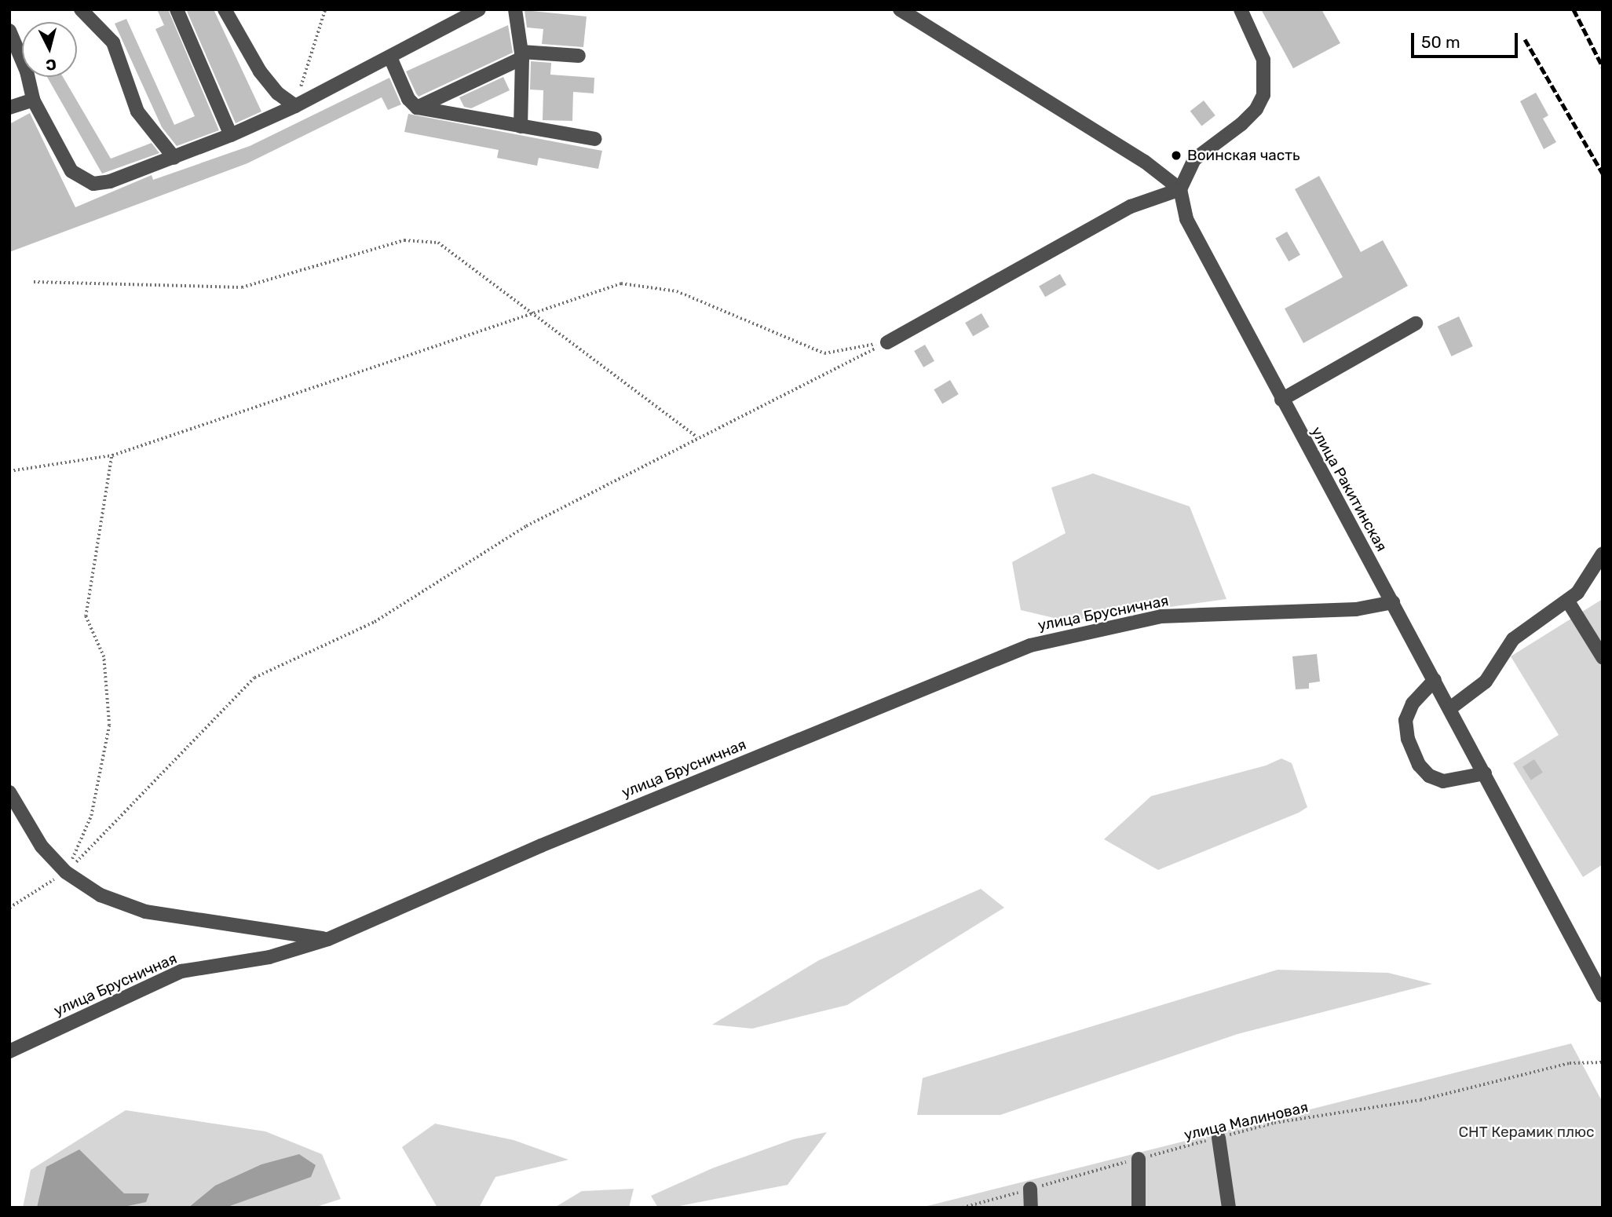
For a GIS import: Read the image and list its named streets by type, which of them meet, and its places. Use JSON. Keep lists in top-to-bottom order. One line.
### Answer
{"streets":{"street":["улица Ракитинская","улица Брусничная"],"path":["улица Малиновая"]},"crossings":[["улица Ракитинская","улица Брусничная"]],"parks":["СНТ Керамик плюс"],"places":["Воинская часть"],"scale_bar":"50 m","north":"bottom"}
